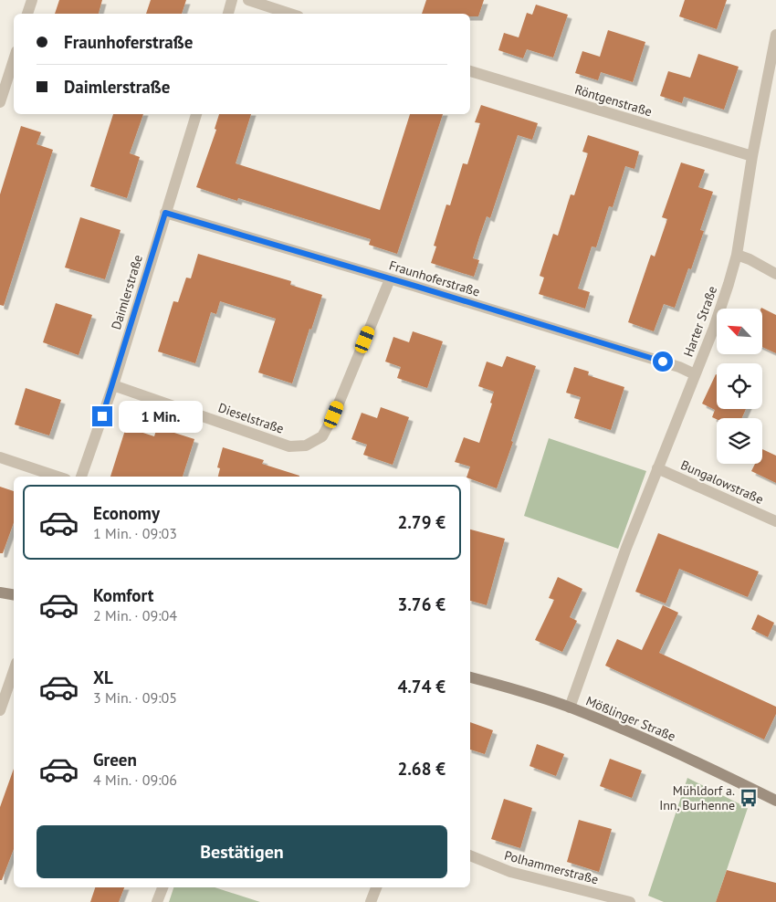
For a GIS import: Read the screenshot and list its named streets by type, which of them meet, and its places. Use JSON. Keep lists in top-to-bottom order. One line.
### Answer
{"streets":{"street":["Röntgenstraße","Fraunhoferstraße","Daimlerstraße","Harter Straße","Dieselstraße","Bungalowstraße","Mößlinger Straße","Polhammerstraße"]},"crossings":[["Röntgenstraße","Harter Straße"],["Fraunhoferstraße","Daimlerstraße"],["Fraunhoferstraße","Harter Straße"],["Fraunhoferstraße","Dieselstraße"],["Daimlerstraße","Dieselstraße"],["Harter Straße","Bungalowstraße"],["Harter Straße","Mößlinger Straße"]],"places":{"bus stop":["Mühldorf a. Inn, Burhenne"]},"north":"top left","page":{"banner":["Fraunhoferstraße","Daimlerstraße"],"bubble":"1 Min.","list":[{"name":"Economy","note":"1 Min. · 09:03","value":"2.79 €"},{"name":"Komfort","note":"2 Min. · 09:04","value":"3.76 €"},{"name":"XL","note":"3 Min. · 09:05","value":"4.74 €"},{"name":"Green","note":"4 Min. · 09:06","value":"2.68 €"}],"buttons":"Bestätigen"}}
